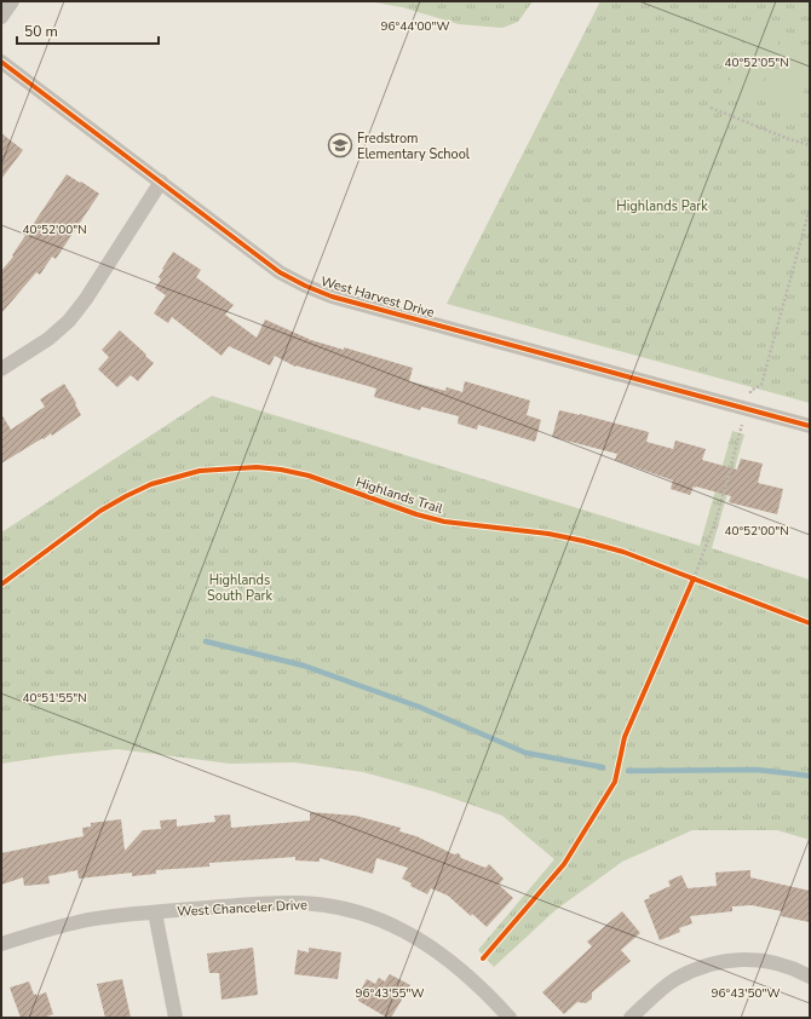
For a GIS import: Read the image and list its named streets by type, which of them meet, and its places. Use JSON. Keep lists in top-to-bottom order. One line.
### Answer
{"streets":{"street":["West Harvest Drive","West Chanceler Drive"],"cycle path":["Highlands Trail"]},"parks":["Highlands Park","Highlands South Park"],"places":{"school or university":["Fredstrom Elementary School"]},"scale_bar":"50 m","coordinates":["96°44'00\"W","40°52'05\"N","40°52'00\"N","40°51'55\"N","96°43'55\"W","96°43'50\"W"]}
